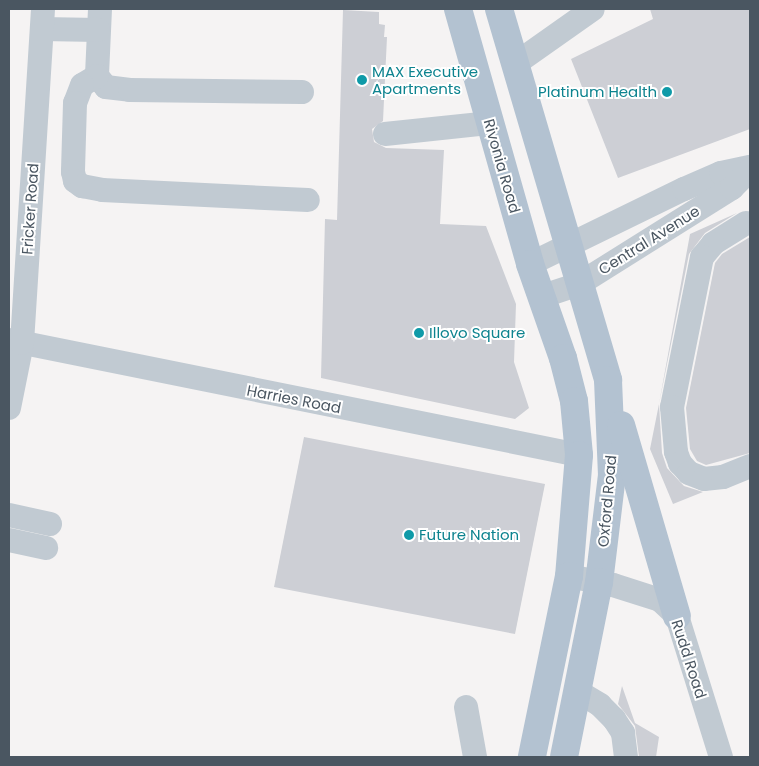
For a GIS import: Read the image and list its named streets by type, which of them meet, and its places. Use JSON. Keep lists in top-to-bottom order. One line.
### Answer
{"streets":{"main road":["Rivonia Road","Oxford Road"],"street":["Fricker Road","Central Avenue","Harries Road","Rudd Road"]},"crossings":[["Rivonia Road","Central Avenue"],["Fricker Road","Harries Road"],["Central Avenue","Oxford Road"],["Oxford Road","Rudd Road"]],"places":["MAX Executive Apartments","Platinum Health","Illovo Square","Future Nation"]}
